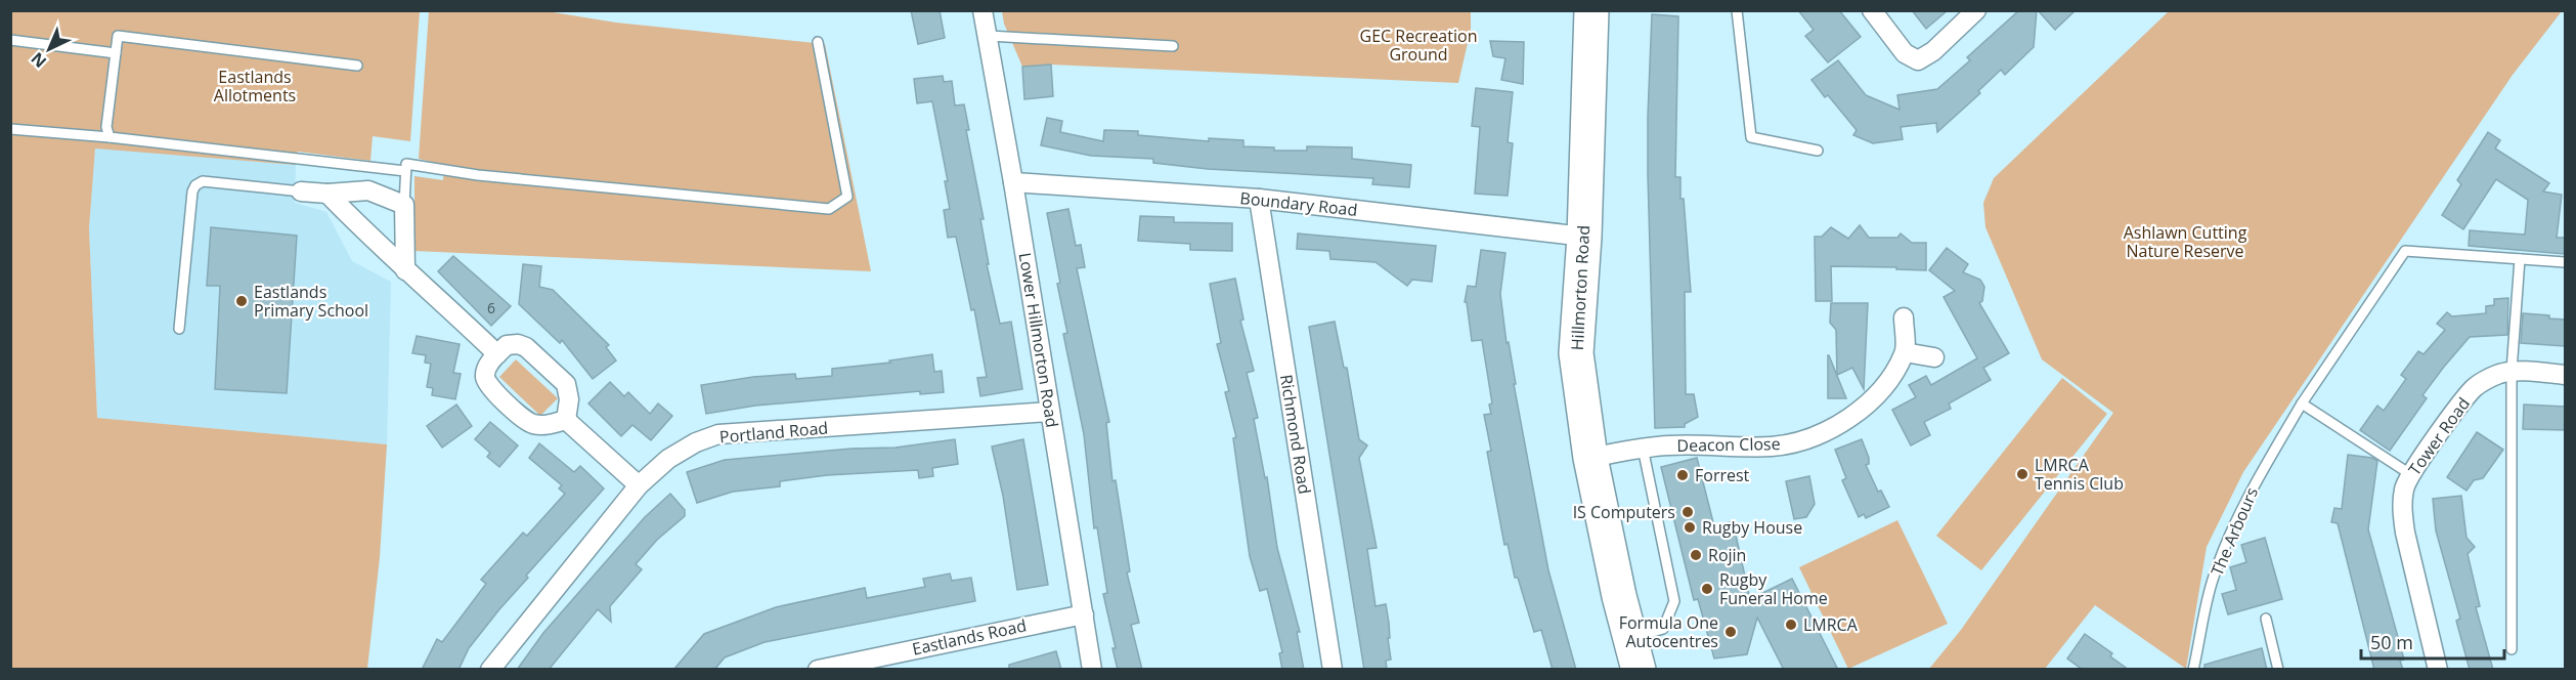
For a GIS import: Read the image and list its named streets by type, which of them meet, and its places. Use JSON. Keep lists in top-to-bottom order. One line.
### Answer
{"streets":{"highway":["Hillmorton Road"],"street":["Boundary Road","Lower Hillmorton Road","Portland Road","Richmond Road","Tower Road","Deacon Close","Eastlands Road"],"lane":["The Arbours"]},"crossings":[["Boundary Road","Hillmorton Road"],["Boundary Road","Lower Hillmorton Road"],["Boundary Road","Richmond Road"],["Hillmorton Road","Deacon Close"],["Lower Hillmorton Road","Portland Road"],["Lower Hillmorton Road","Eastlands Road"]],"parks":["GEC Recreation Ground","Eastlands Allotments","Ashlawn Cutting Nature Reserve"],"places":["Eastlands Primary School","LMRCA Tennis Club","Forrest","IS Computers","Rugby House","Rojin","Rugby Funeral Home","LMRCA","Formula One Autocentres"],"house_numbers":["6"],"scale_bar":"50 m","north":"bottom left"}
